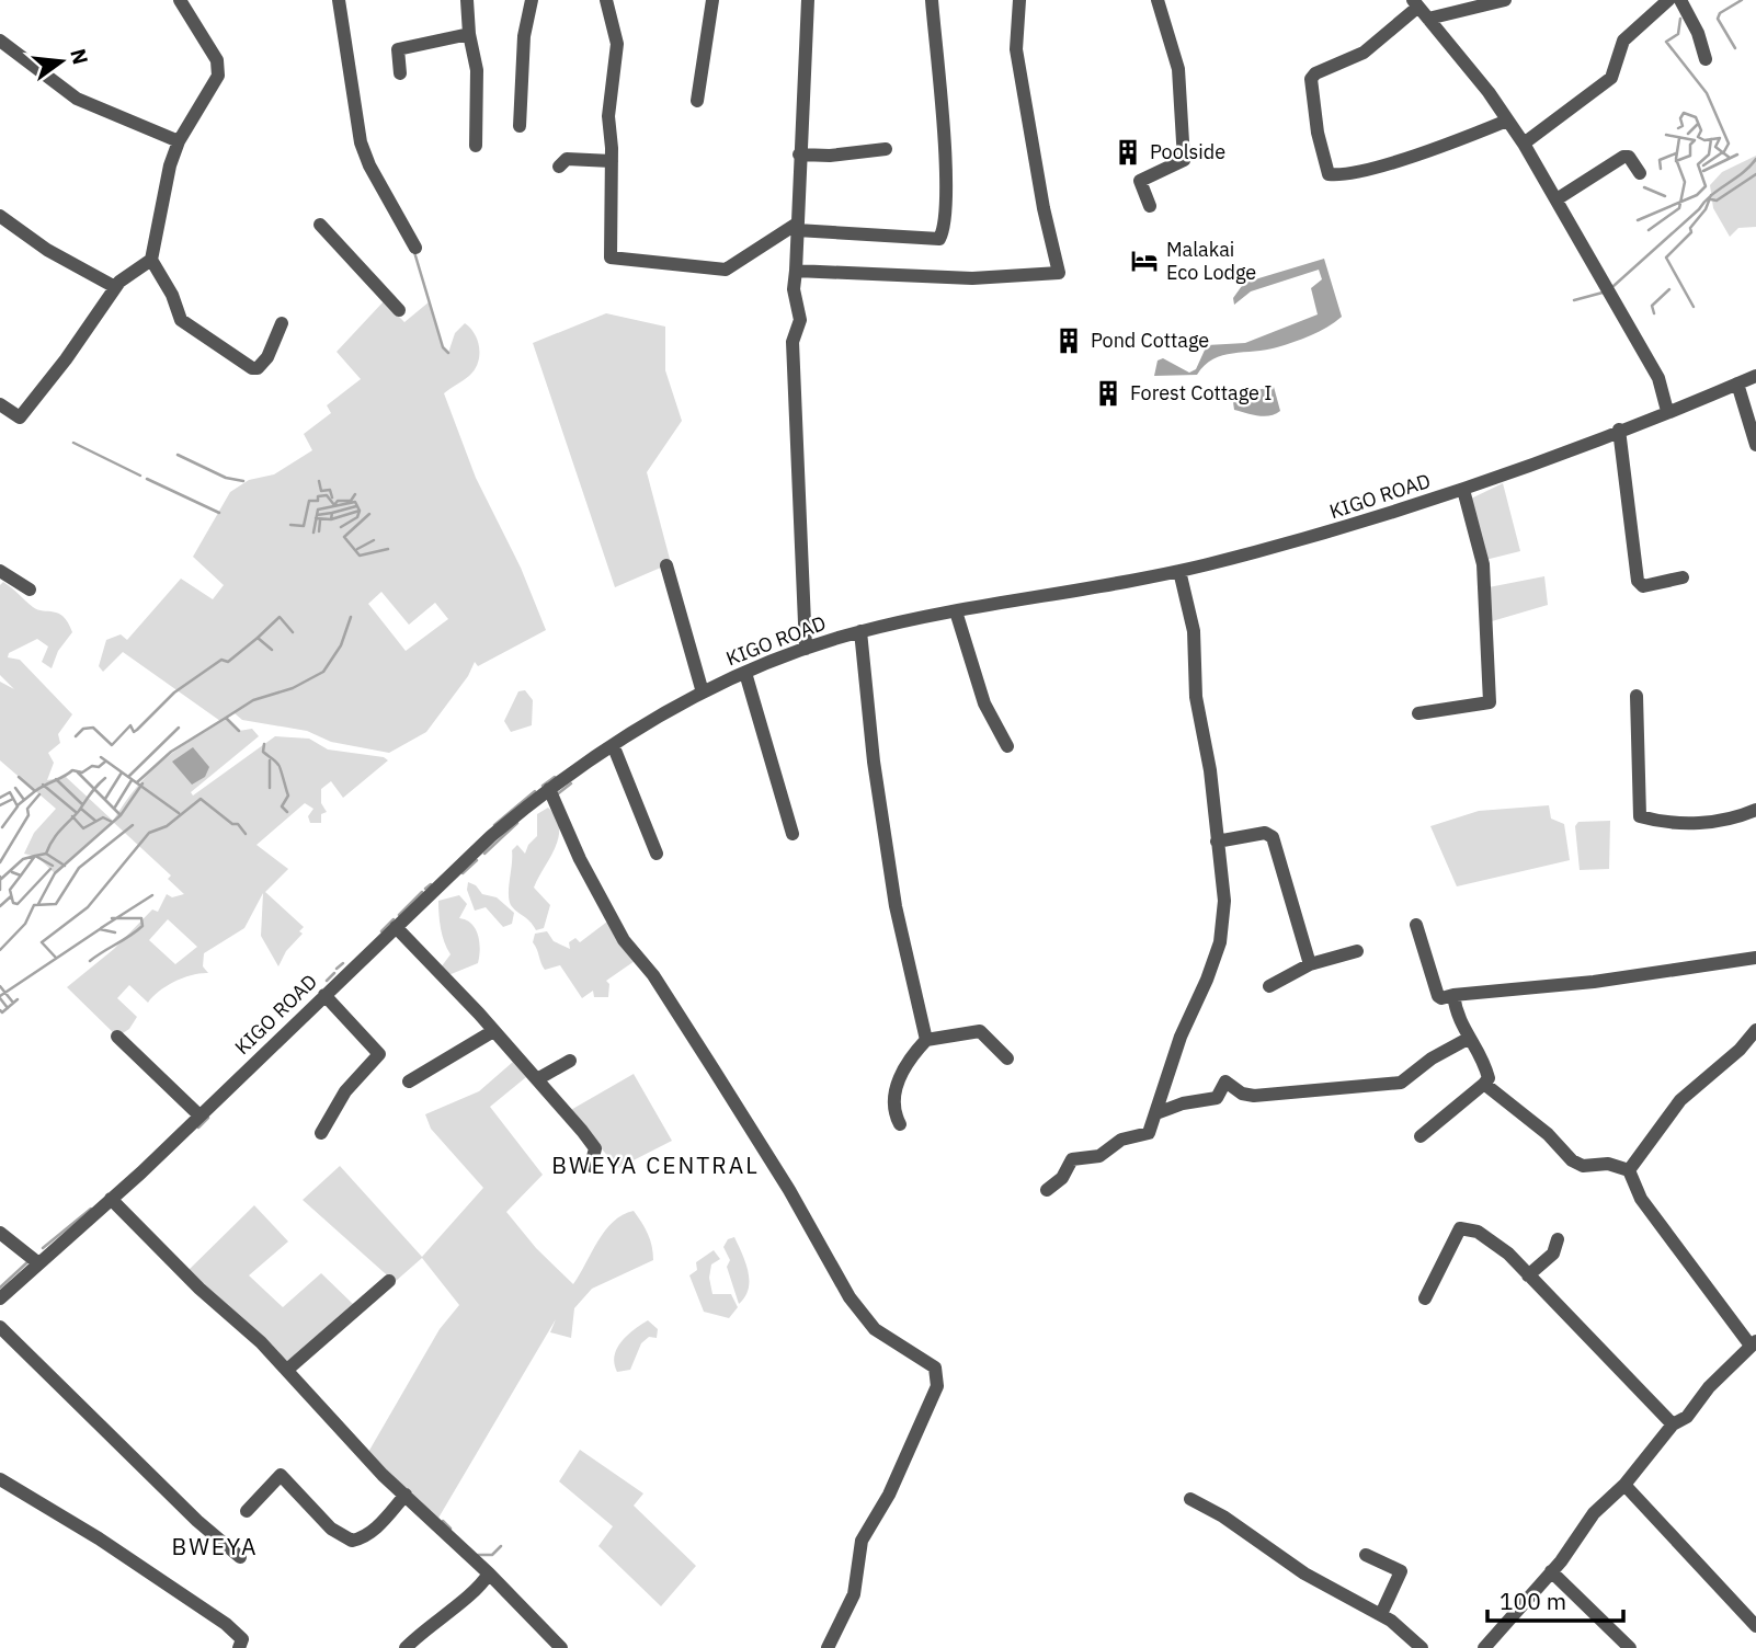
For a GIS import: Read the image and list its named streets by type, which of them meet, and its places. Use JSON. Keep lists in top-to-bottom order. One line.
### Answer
{"streets":{"street":["KIGO ROAD"]},"districts":["BWEYA CENTRAL","BWEYA"],"places":{"building":["Poolside","Pond Cottage","Forest Cottage I"],"hotel":["Malakai Eco Lodge"]},"scale_bar":"100 m","north":"right"}
